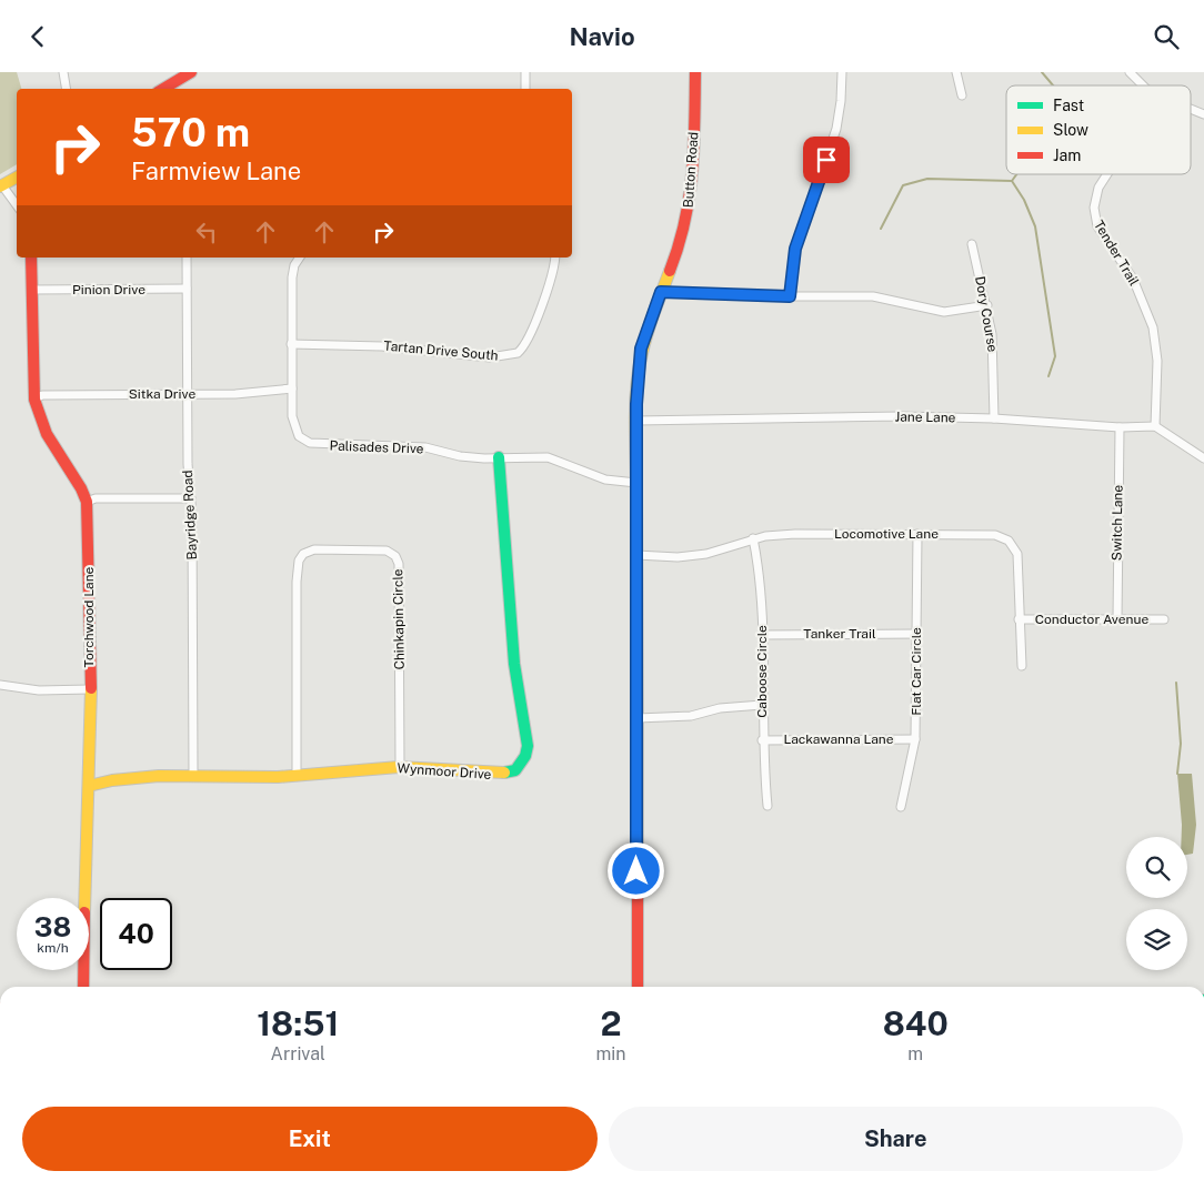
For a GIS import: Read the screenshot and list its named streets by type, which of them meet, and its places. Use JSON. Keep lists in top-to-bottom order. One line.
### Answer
{"streets":{"street":["Button Road","Tender Trail","Pinion Drive","Dory Course","Tartan Drive South","Sitka Drive","Jane Lane","Palisades Drive","Bayridge Road","Switch Lane","Locomotive Lane","Torchwood Lane","Chinkapin Circle","Conductor Avenue","Tanker Trail","Caboose Circle","Flat Car Circle","Lackawanna Lane","Wynmoor Drive"]},"crossings":[["Button Road","Jane Lane"],["Button Road","Palisades Drive"],["Button Road","Locomotive Lane"],["Tender Trail","Jane Lane"],["Pinion Drive","Bayridge Road"],["Pinion Drive","Torchwood Lane"],["Dory Course","Jane Lane"],["Tartan Drive South","Palisades Drive"],["Sitka Drive","Palisades Drive"],["Sitka Drive","Bayridge Road"],["Sitka Drive","Torchwood Lane"],["Jane Lane","Switch Lane"],["Palisades Drive","Wynmoor Drive"],["Bayridge Road","Wynmoor Drive"],["Switch Lane","Conductor Avenue"],["Locomotive Lane","Conductor Avenue"],["Locomotive Lane","Caboose Circle"],["Locomotive Lane","Flat Car Circle"],["Torchwood Lane","Wynmoor Drive"],["Chinkapin Circle","Wynmoor Drive"],["Tanker Trail","Caboose Circle"],["Tanker Trail","Flat Car Circle"],["Caboose Circle","Lackawanna Lane"],["Flat Car Circle","Lackawanna Lane"]],"legend":["Fast","Slow","Jam"],"page":{"header":"Navio","turn":["570 m","Farmview Lane"],"speed":"38 km/h","limit":"40","eta":["18:51","Arrival","2","min","840","m"],"buttons":["Exit","Share"]}}
